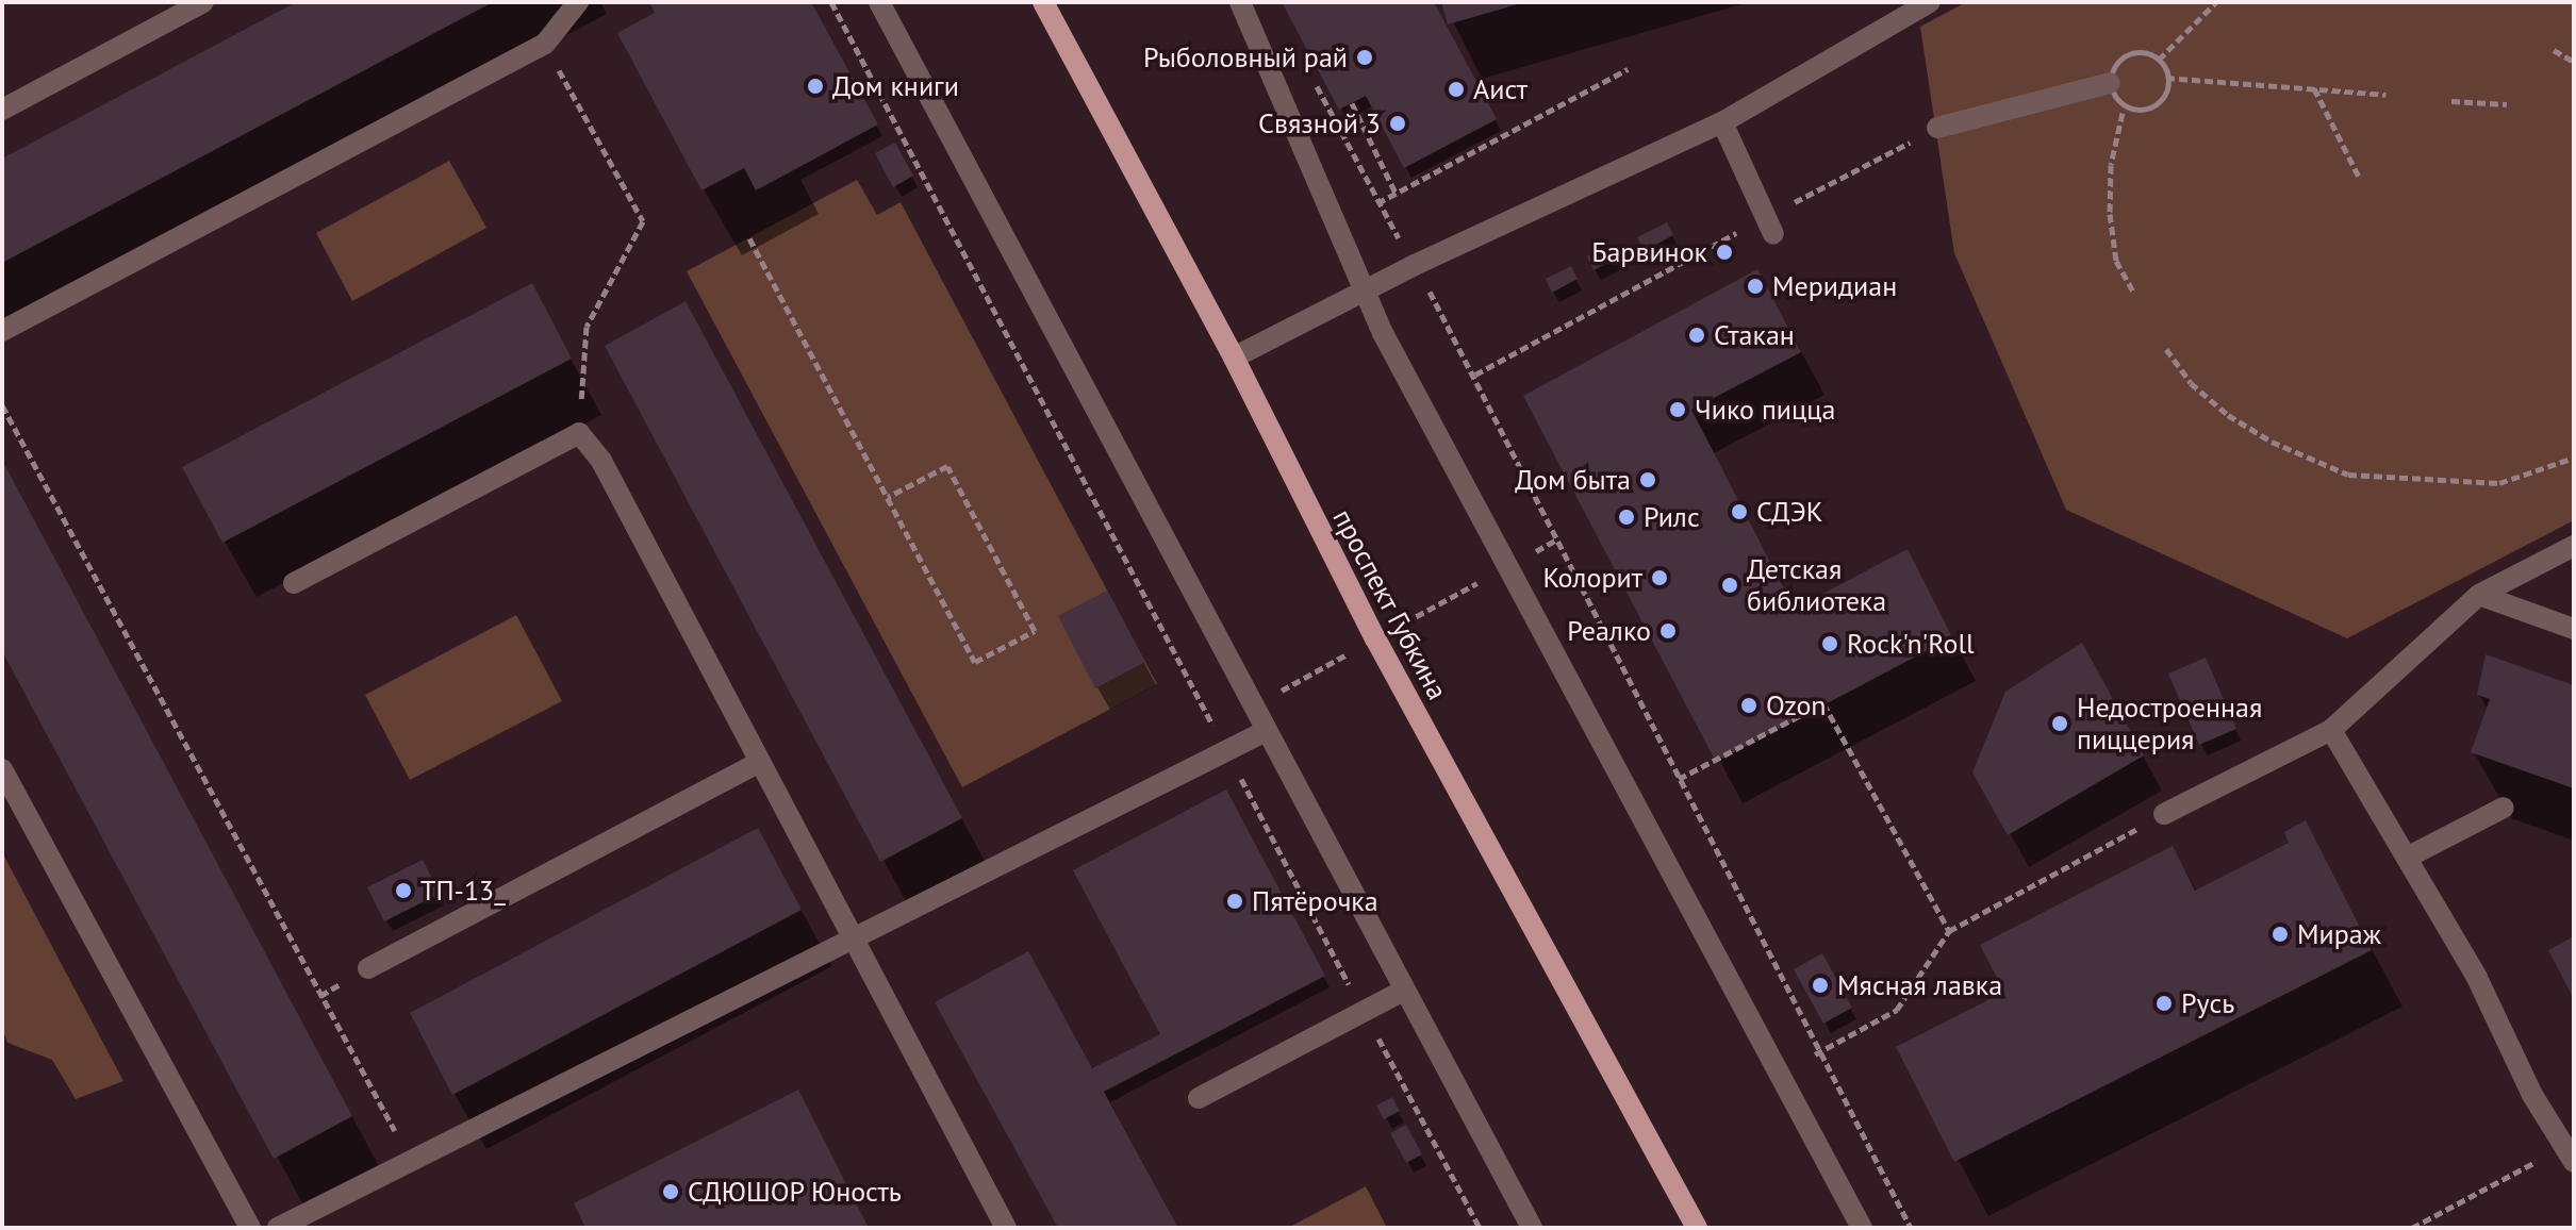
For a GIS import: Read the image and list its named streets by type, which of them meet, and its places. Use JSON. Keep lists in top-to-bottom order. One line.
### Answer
{"streets":{"main road":["проспект Губкина"]},"places":["Рыболовный рай","Дом книги","Аист","Связной 3","Барвинок","Меридиан","Стакан","Чико пицца","Дом быта","СДЭК","Рилс","Колорит","Детская библиотека","Реалко","Rock'n'Roll","Ozon","Недостроенная пиццерия","ТП-13_","Пятёрочка","Мираж","Мясная лавка","Русь","СДЮШОР Юность"]}
